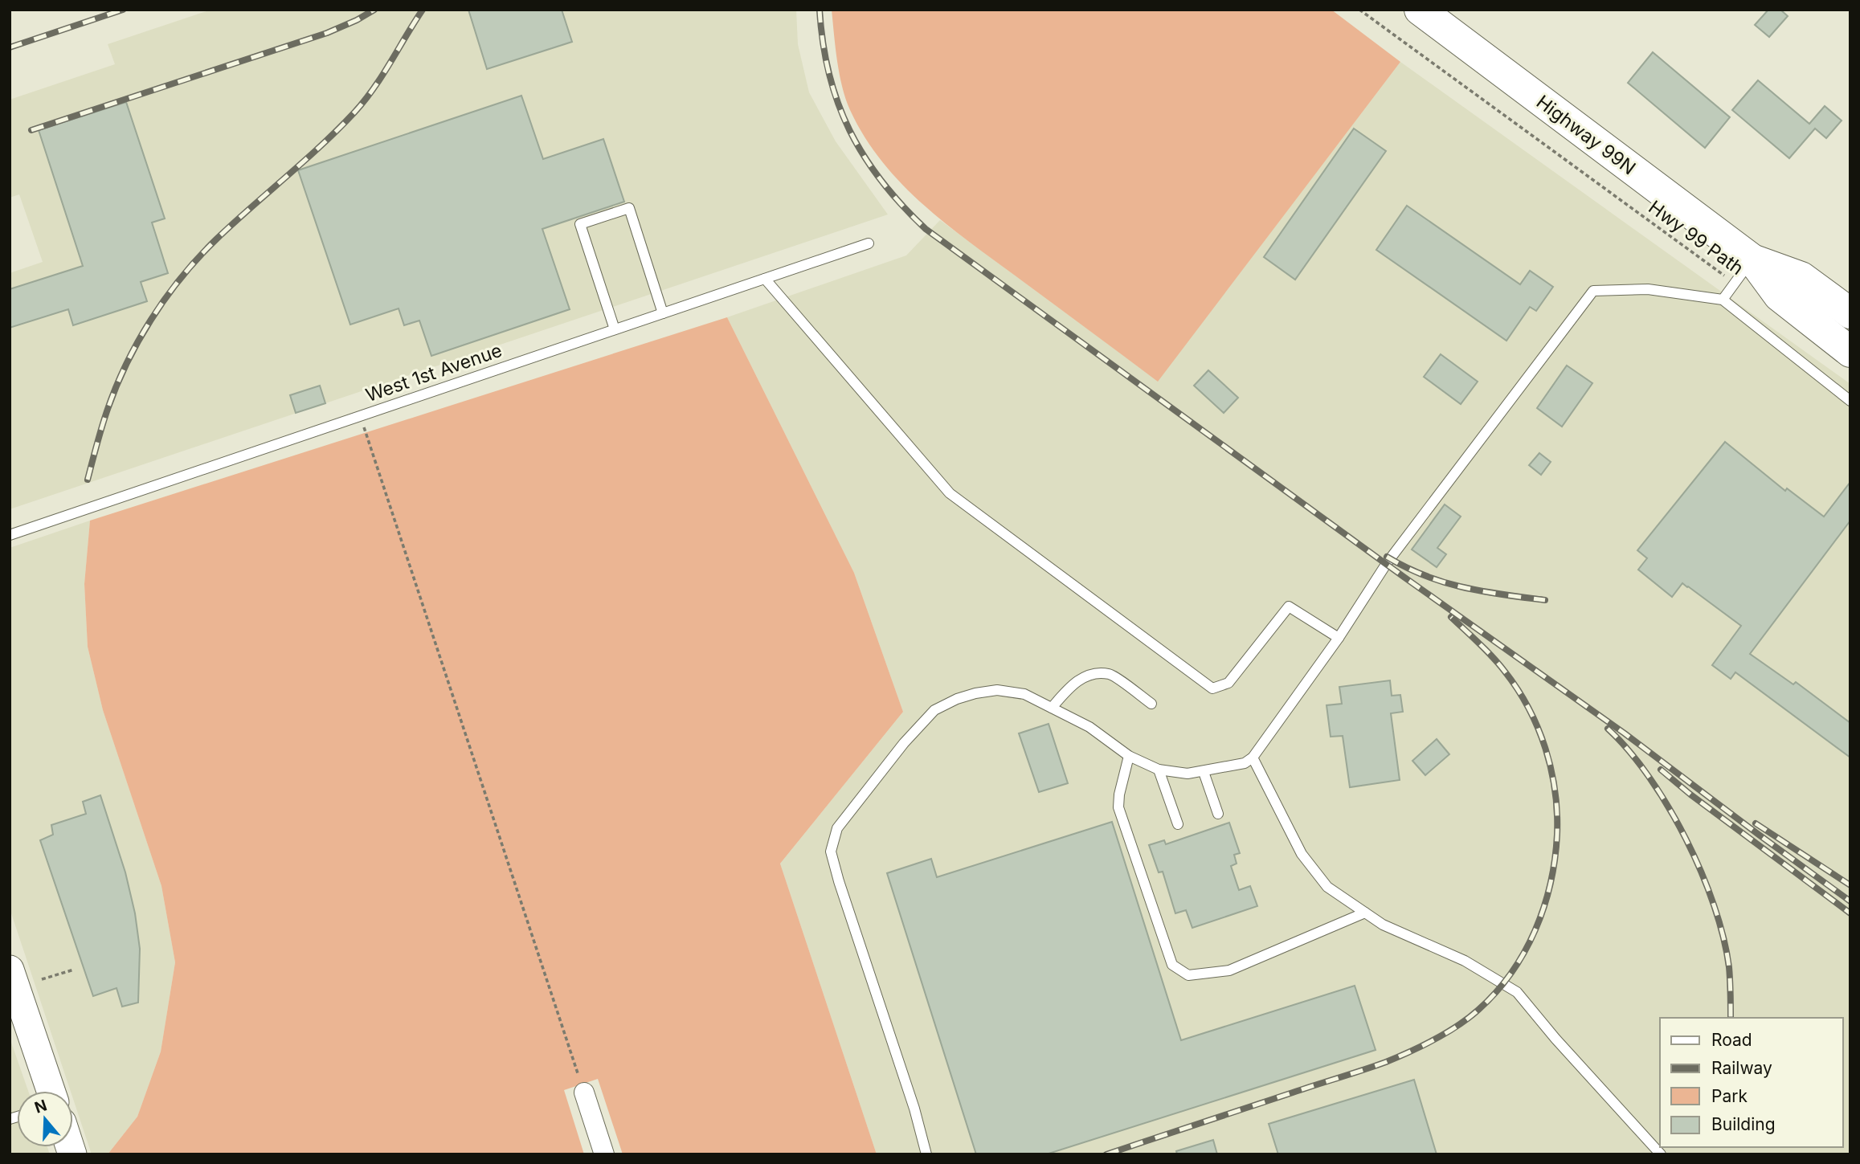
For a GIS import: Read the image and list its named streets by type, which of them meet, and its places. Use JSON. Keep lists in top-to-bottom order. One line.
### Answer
{"streets":{"main road":["Highway 99N"],"lane":["West 1st Avenue"],"path":["Hwy 99 Path"]},"crossings":[["Highway 99N","Hwy 99 Path"]],"legend":["Road","Railway","Park","Building"],"north":"top"}
